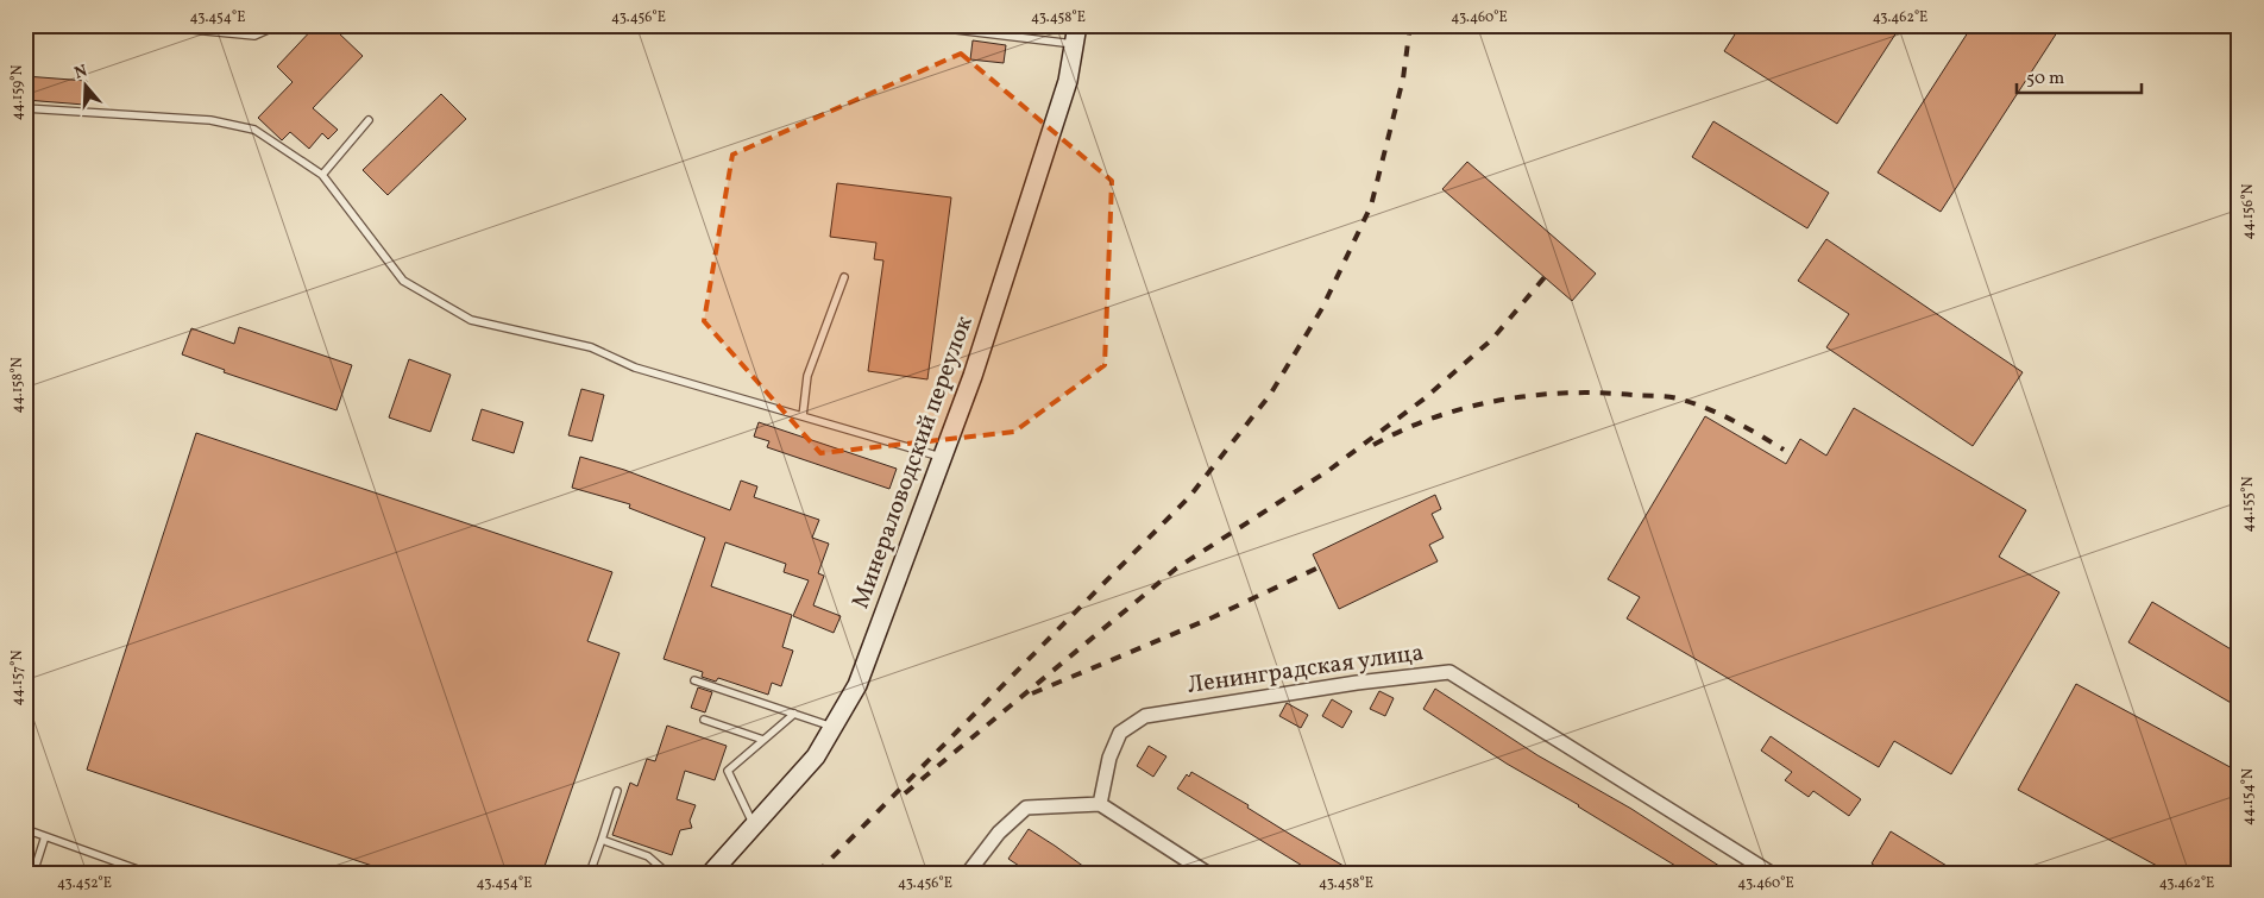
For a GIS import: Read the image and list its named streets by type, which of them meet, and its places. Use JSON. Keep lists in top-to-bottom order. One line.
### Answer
{"streets":{"street":["Минераловодский переулок","Ленинградская улица"]},"scale_bar":"50 m","north":"top","coordinates":["43.454°E","43.456°E","43.458°E","43.460°E","43.462°E","44.159°N","44.156°N","44.158°N","44.155°N","44.157°N","44.154°N","43.452°E"]}
